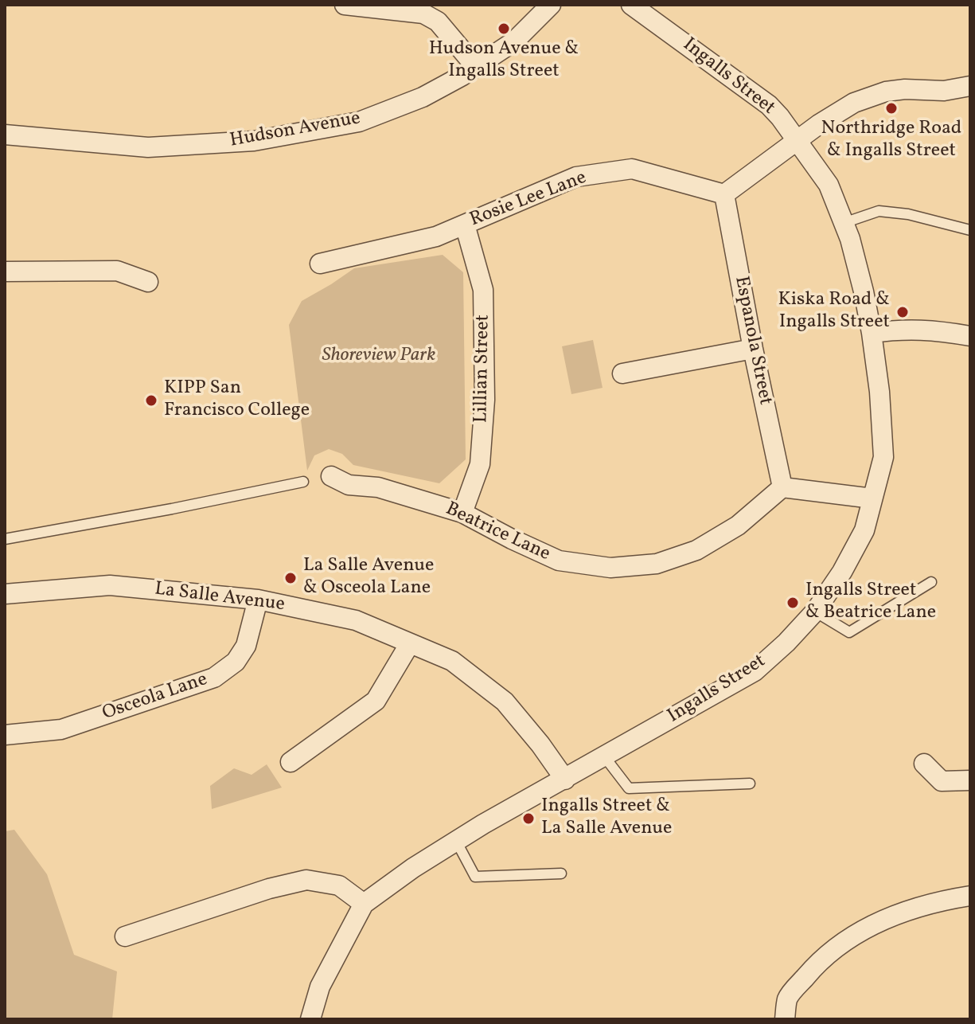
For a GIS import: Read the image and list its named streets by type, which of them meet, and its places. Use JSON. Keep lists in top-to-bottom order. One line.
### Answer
{"streets":{"street":["Ingalls Street","Hudson Avenue","Rosie Lee Lane","Espanola Street","Lillian Street","Beatrice Lane","La Salle Avenue","Osceola Lane"]},"crossings":[["Ingalls Street","La Salle Avenue"],["Rosie Lee Lane","Espanola Street"],["Rosie Lee Lane","Lillian Street"],["Espanola Street","Beatrice Lane"],["Lillian Street","Beatrice Lane"],["La Salle Avenue","Osceola Lane"]],"parks":["Shoreview Park"],"places":["Hudson Avenue & Ingalls Street","Northridge Road & Ingalls Street","Kiska Road & Ingalls Street","KIPP San Francisco College","La Salle Avenue & Osceola Lane","Ingalls Street & Beatrice Lane","Ingalls Street & La Salle Avenue"]}
